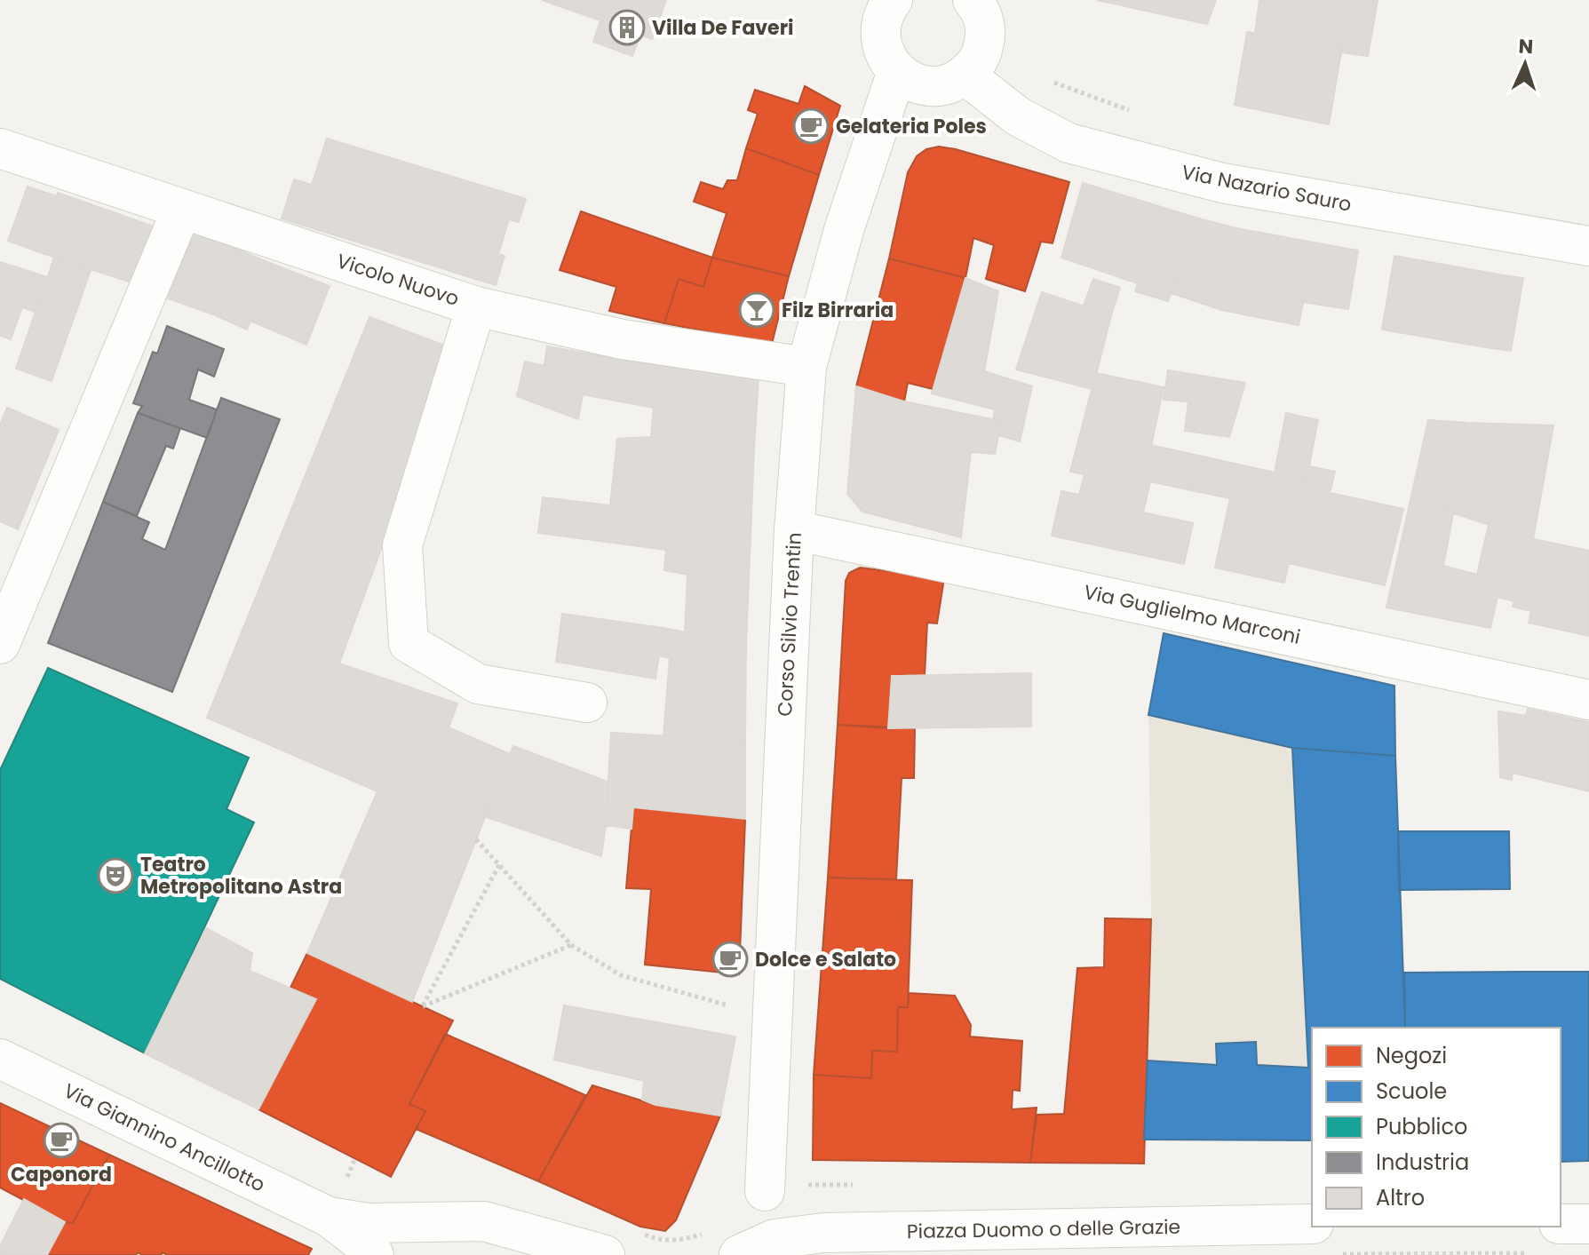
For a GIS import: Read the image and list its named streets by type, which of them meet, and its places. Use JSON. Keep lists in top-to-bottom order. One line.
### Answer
{"streets":{"street":["Via Nazario Sauro","Vicolo Nuovo","Via Guglielmo Marconi","Corso Silvio Trentin","Via Giannino Ancillotto","Piazza Duomo o delle Grazie"]},"crossings":[["Vicolo Nuovo","Corso Silvio Trentin"],["Via Guglielmo Marconi","Corso Silvio Trentin"]],"places":{"building":["Villa De Faveri"],"cafe":["Gelateria Poles","Dolce e Salato","Caponord"],"bar":["Filz Birraria"],"theatre":["Teatro Metropolitano Astra"]},"legend":["Negozi","Scuole","Pubblico","Industria","Altro"],"north":"top"}
